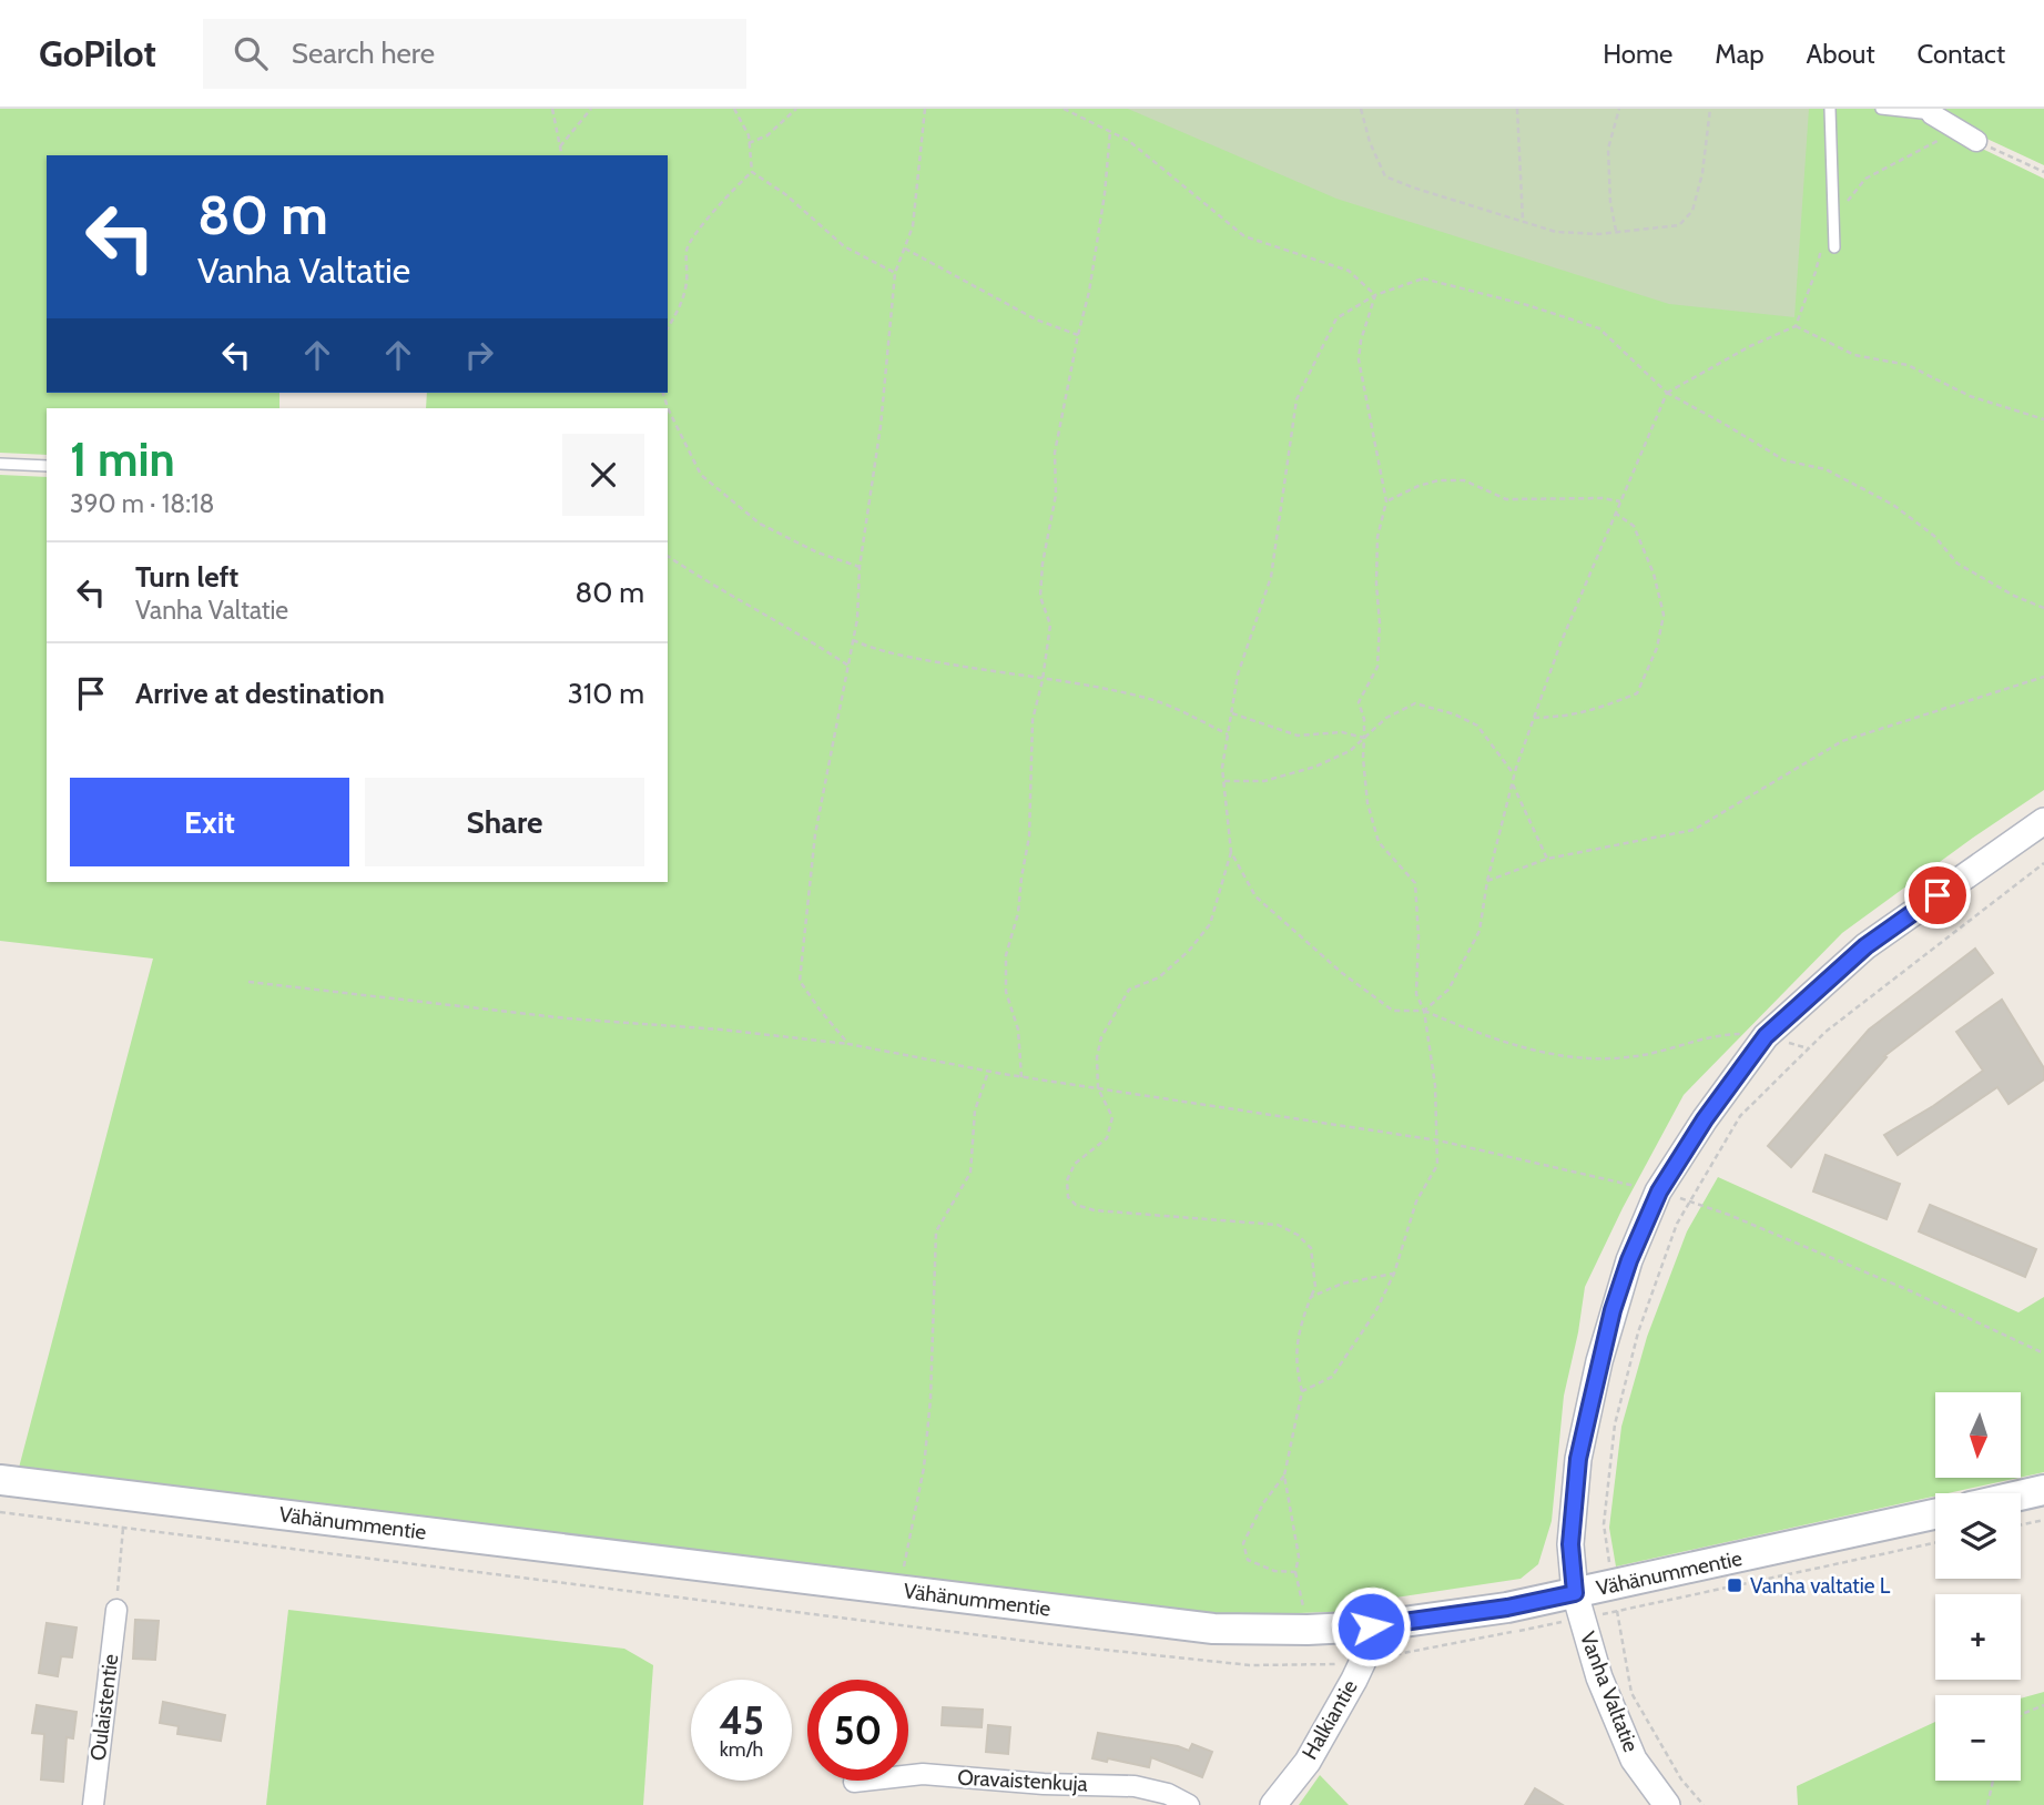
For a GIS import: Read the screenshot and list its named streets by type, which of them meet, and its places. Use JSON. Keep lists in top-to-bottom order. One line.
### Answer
{"streets":{"main road":["Vähänummentie"],"street":["Vanha Valtatie","Oulaistentie","Halkiantie","Oravaistenkuja"]},"crossings":[["Vähänummentie","Vanha Valtatie"],["Vähänummentie","Halkiantie"]],"places":{"transit":["Vanha valtatie L"]},"north":"bottom","page":{"header":"GoPilot","search":"Search here","nav":["Home","Map","About","Contact"],"turn":["80 m","Vanha Valtatie"],"heading":["1 min","390 m · 18:18"],"list":[{"name":"Turn left","note":"Vanha Valtatie","value":"80 m"},{"name":"Arrive at destination","value":"310 m"}],"buttons":["Exit","Share"],"map_buttons":["+","−"],"speed":"45 km/h","limit":"50"}}
